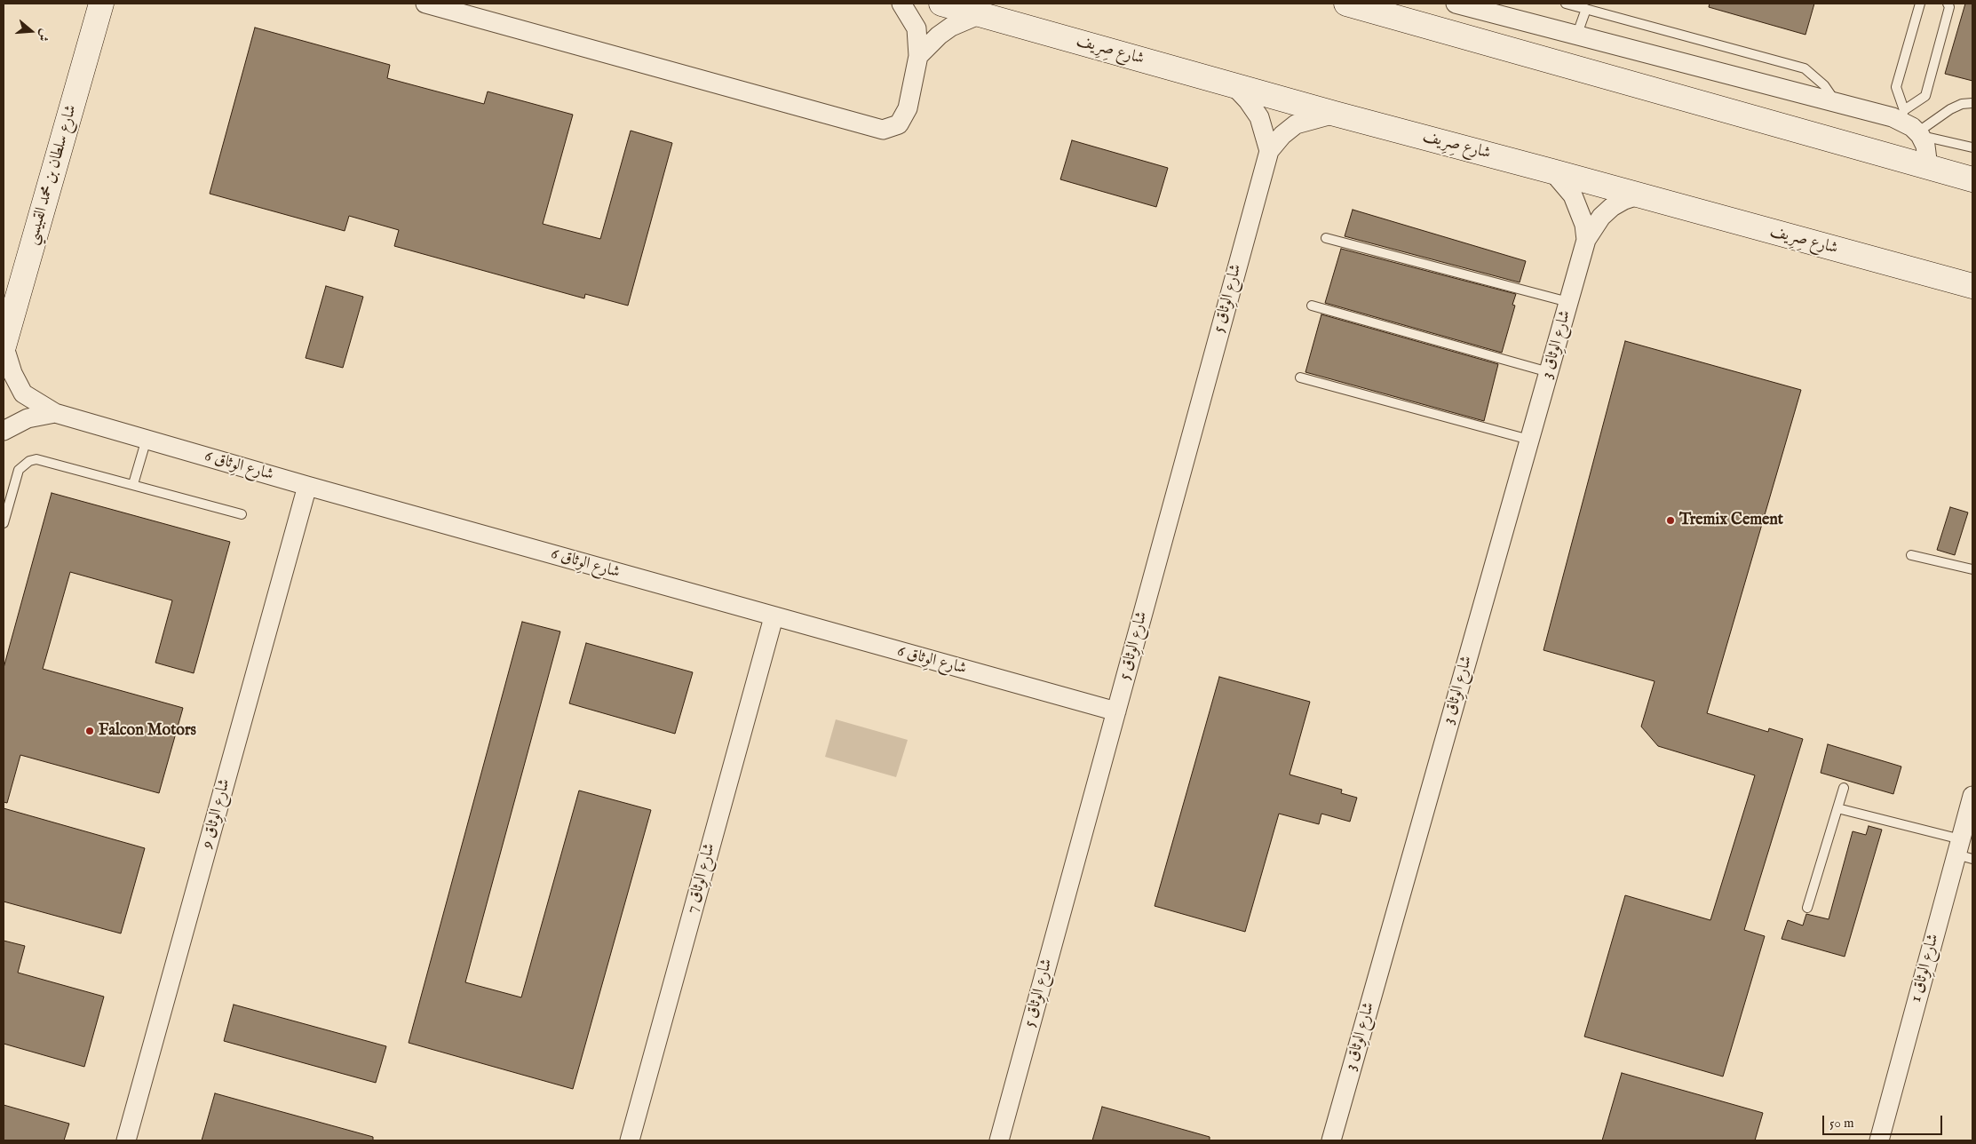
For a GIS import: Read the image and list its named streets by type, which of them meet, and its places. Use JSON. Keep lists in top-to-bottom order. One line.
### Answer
{"streets":{"street":["شارع صِرِيف","شارع سلطان بن محمد القبيسي","شارع الوِثاق 5","شارع الوِثاق 3","شارع الوِثاق 6","شارع الوِثاق 9","شارع الوِثاق 7","شارع الوِثاق 1"]},"crossings":[["شارع صِرِيف","شارع الوِثاق 5"],["شارع صِرِيف","شارع الوِثاق 3"],["شارع سلطان بن محمد القبيسي","شارع الوِثاق 6"],["شارع الوِثاق 5","شارع الوِثاق 6"],["شارع الوِثاق 6","شارع الوِثاق 9"],["شارع الوِثاق 6","شارع الوِثاق 7"]],"places":["Tremix Cement","Falcon Motors"],"scale_bar":"50 m","north":"right"}
